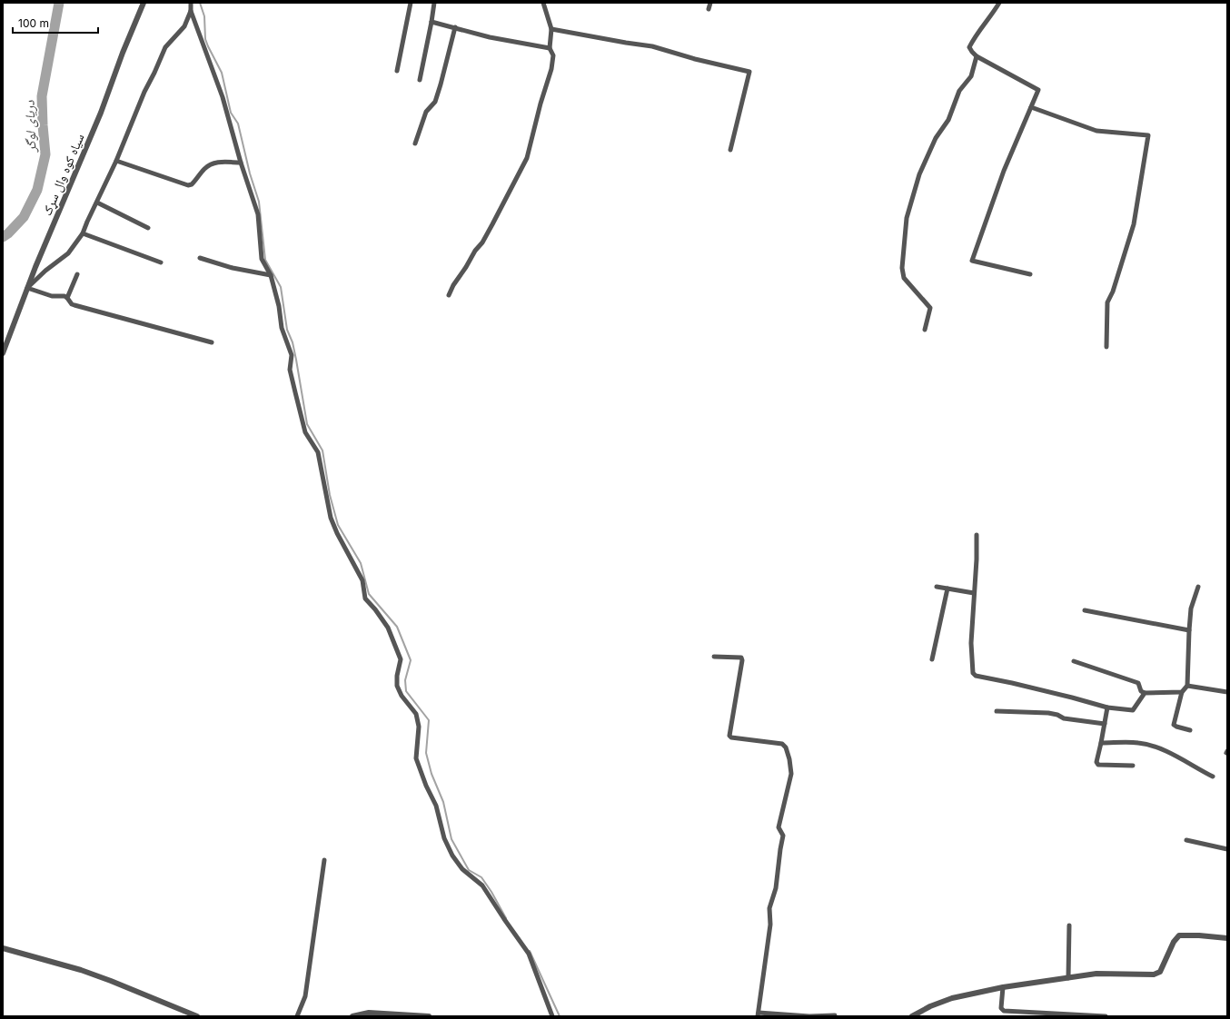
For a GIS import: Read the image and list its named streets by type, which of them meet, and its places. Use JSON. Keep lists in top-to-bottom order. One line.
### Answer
{"streets":{"street":["سیاه کوه وال سړک"]},"water":["دریای لوگر"],"scale_bar":"100 m"}
